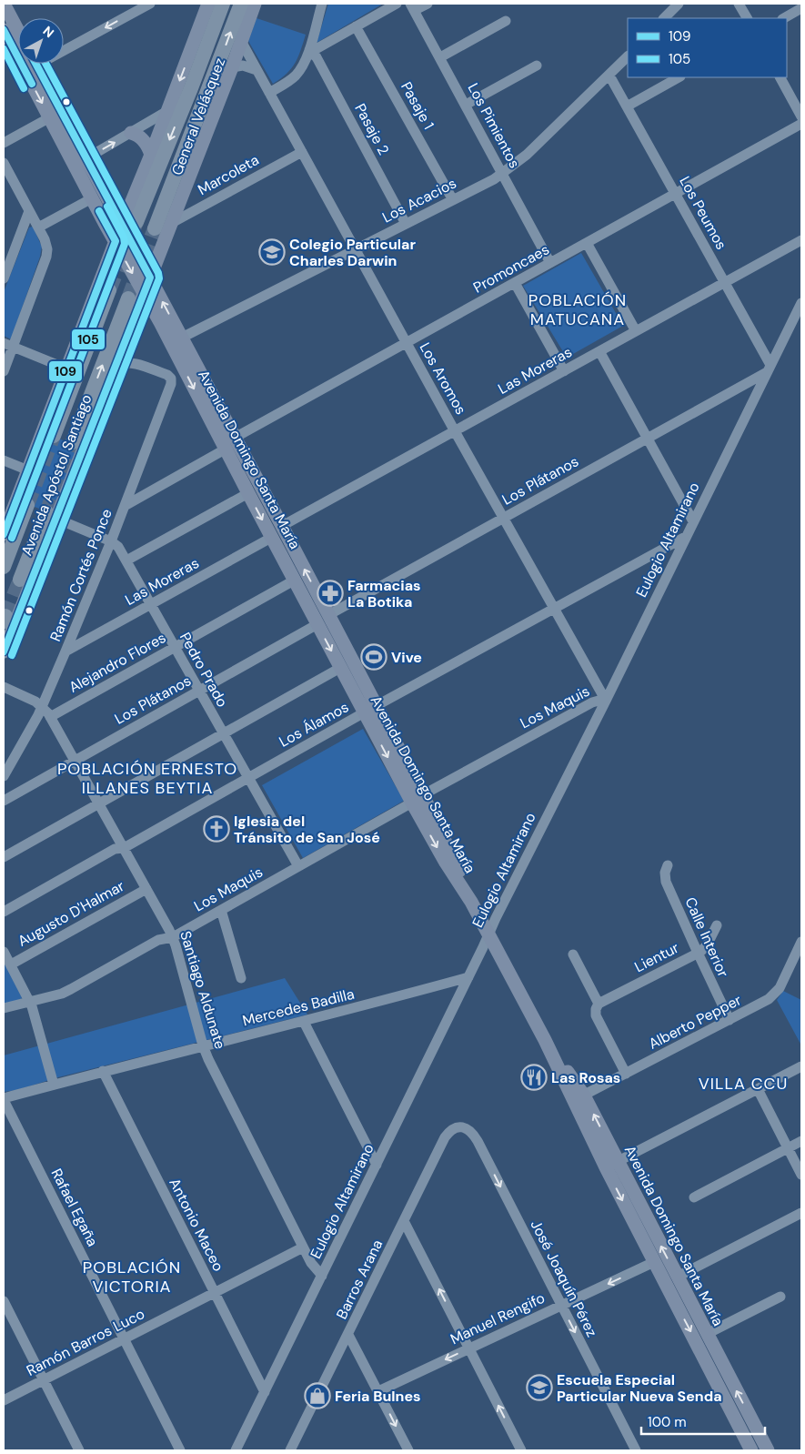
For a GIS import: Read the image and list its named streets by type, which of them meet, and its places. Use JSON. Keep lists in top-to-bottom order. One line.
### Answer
{"streets":{"highway":["General Velásquez"],"main road":["Avenida Domingo Santa María","Avenida Apóstol Santiago"],"street":["Pasaje 1","Los Pimientos","Pasaje 2","Marcoleta","Los Acacios","Los Peumos","Promoncaes","Las Moreras","Los Aromos","Los Plátanos","Eulogio Altamirano","Ramón Cortés Ponce","Alejandro Flores","Pedro Prado","Los Maquis","Los Álamos","Augusto D'Halmar","Calle Interior","Lientur","Santiago Aldunate","Mercedes Badilla","Alberto Pepper","Rafael Egaña","Antonio Maceo","José Joaquín Pérez","Barros Arana","Manuel Rengifo","Ramón Barros Luco"]},"crossings":[["Pasaje 1","Los Acacios"],["General Velásquez","Avenida Domingo Santa María"],["General Velásquez","Avenida Apóstol Santiago"],["Los Pimientos","Los Acacios"],["Los Pimientos","Promoncaes"],["Pasaje 2","Los Acacios"],["Marcoleta","Los Aromos"],["Marcoleta","Avenida Apóstol Santiago"],["Los Acacios","Los Peumos"],["Los Acacios","Los Aromos"],["Los Acacios","Avenida Domingo Santa María"],["Los Peumos","Promoncaes"],["Los Peumos","Las Moreras"],["Los Peumos","Los Plátanos"],["Los Peumos","Eulogio Altamirano"],["Promoncaes","Los Aromos"],["Promoncaes","Avenida Domingo Santa María"],["Las Moreras","Los Aromos"],["Las Moreras","Avenida Domingo Santa María"],["Las Moreras","Ramón Cortés Ponce"],["Las Moreras","Pedro Prado"],["Los Aromos","Avenida Apóstol Santiago"],["Los Aromos","Los Plátanos"],["Los Aromos","Eulogio Altamirano"],["Los Aromos","Los Maquis"],["Los Aromos","Los Álamos"],["Avenida Domingo Santa María","Avenida Apóstol Santiago"],["Avenida Domingo Santa María","Los Plátanos"],["Avenida Domingo Santa María","Eulogio Altamirano"],["Avenida Domingo Santa María","Alejandro Flores"],["Avenida Domingo Santa María","Los Maquis"],["Avenida Domingo Santa María","Los Álamos"],["Avenida Domingo Santa María","Alberto Pepper"],["Avenida Domingo Santa María","Manuel Rengifo"],["Avenida Apóstol Santiago","Ramón Cortés Ponce"],["Avenida Apóstol Santiago","Pedro Prado"],["Los Plátanos","Eulogio Altamirano"],["Los Plátanos","Pedro Prado"],["Los Plátanos","Santiago Aldunate"],["Eulogio Altamirano","Los Maquis"],["Eulogio Altamirano","Los Álamos"],["Eulogio Altamirano","Santiago Aldunate"],["Eulogio Altamirano","Mercedes Badilla"],["Eulogio Altamirano","Antonio Maceo"],["Ramón Cortés Ponce","Pedro Prado"],["Ramón Cortés Ponce","Santiago Aldunate"],["Alejandro Flores","Pedro Prado"],["Alejandro Flores","Santiago Aldunate"],["Pedro Prado","Los Maquis"],["Pedro Prado","Los Álamos"],["Los Maquis","Santiago Aldunate"],["Los Álamos","Santiago Aldunate"],["Augusto D'Halmar","Santiago Aldunate"],["Calle Interior","Lientur"],["Calle Interior","Alberto Pepper"],["Santiago Aldunate","Mercedes Badilla"],["Santiago Aldunate","Ramón Barros Luco"],["Mercedes Badilla","Rafael Egaña"],["Mercedes Badilla","Antonio Maceo"],["Rafael Egaña","Ramón Barros Luco"],["Antonio Maceo","Ramón Barros Luco"],["José Joaquín Pérez","Barros Arana"],["José Joaquín Pérez","Manuel Rengifo"]],"one_way":["José Joaquín Pérez","Manuel Rengifo"],"districts":["POBLACIÓN MATUCANA","POBLACIÓN ERNESTO ILLANES BEYTIA","VILLA CCU","POBLACIÓN VICTORIA"],"places":{"school or university":["Colegio Particular Charles Darwin","Escuela Especial Particular Nueva Senda"],"pharmacy":["Farmacias La Botika"],"sports":["Vive"],"church":["Iglesia del Tránsito de San José"],"restaurant":["Las Rosas"],"shop":["Feria Bulnes"]},"lines":["transit line 109","transit line 105"],"legend":["109","105"],"scale_bar":"100 m","north":"top right"}
